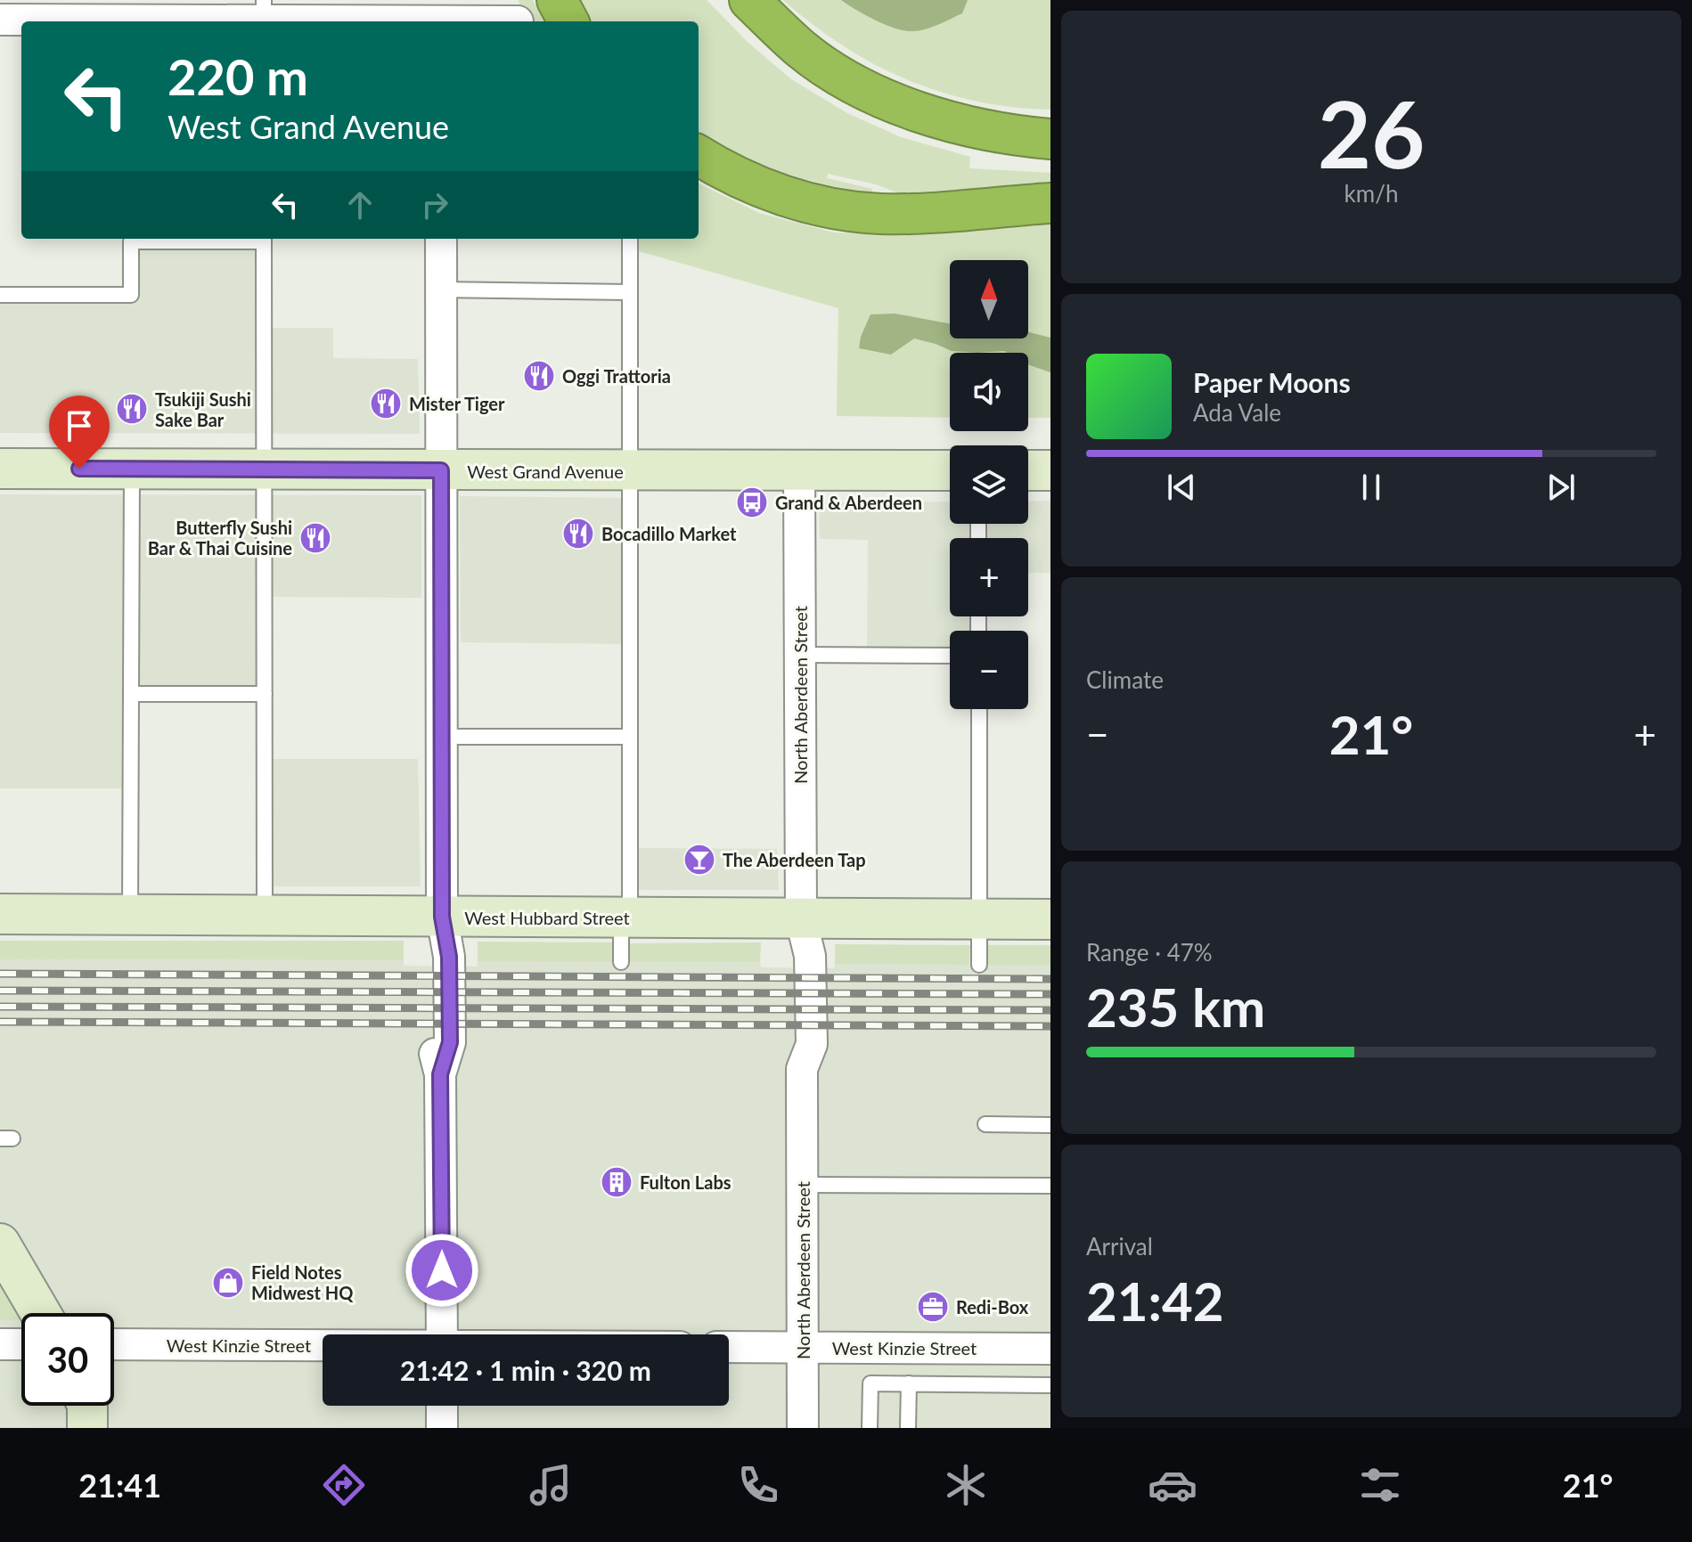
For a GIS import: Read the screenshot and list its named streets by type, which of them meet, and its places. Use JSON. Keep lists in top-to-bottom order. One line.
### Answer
{"streets":{"street":["West Grand Avenue","North Aberdeen Street","West Hubbard Street","West Kinzie Street"]},"crossings":[["West Grand Avenue","North Aberdeen Street"],["North Aberdeen Street","West Hubbard Street"],["North Aberdeen Street","West Kinzie Street"]],"places":{"restaurant":["Oggi Trattoria","Mister Tiger","Tsukiji Sushi Sake Bar","Bocadillo Market","Butterfly Sushi Bar & Thai Cuisine"],"bus stop":["Grand & Aberdeen"],"bar":["The Aberdeen Tap"],"building":["Fulton Labs"],"shop":["Field Notes Midwest HQ"],"office":["Redi-Box"]},"north":"top","page":{"tile":[["26","km/h"],"Climate",["Range · 47%","235 km"],["Arrival","21:42"]],"turn":["220 m","West Grand Avenue"],"map_buttons":["+","−"],"song":["Paper Moons","Ada Vale"],"heat":["−","21°","+"],"limit":"30","trip":"21:42 · 1 min · 320 m","tabs":["21:41","21°"]}}
